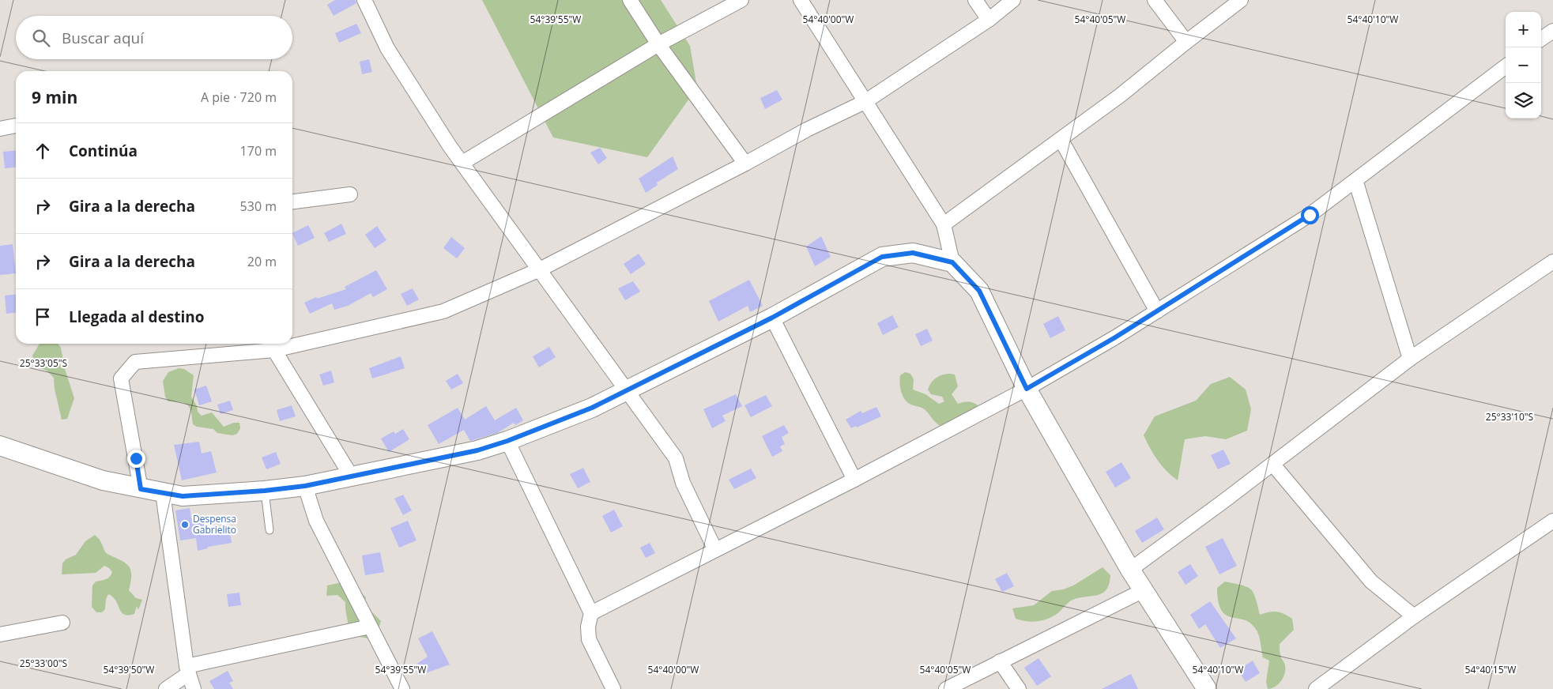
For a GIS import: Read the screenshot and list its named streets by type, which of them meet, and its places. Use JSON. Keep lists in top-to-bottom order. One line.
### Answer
{"places":["Despensa Gabrielito"],"page":{"map_buttons":["+","−"],"search":"Buscar aquí","heading":["9 min","A pie · 720 m"],"list":[["Continúa","170 m"],["Gira a la derecha","530 m"],["Gira a la derecha","20 m"],"Llegada al destino"]},"coordinates":["54°39'55\"W","54°40'00\"W","54°40'10\"W","54°40'05\"W","25°33'05\"S","25°33'10\"S","25°33'00\"S","54°39'50\"W","54°40'15\"W"]}
